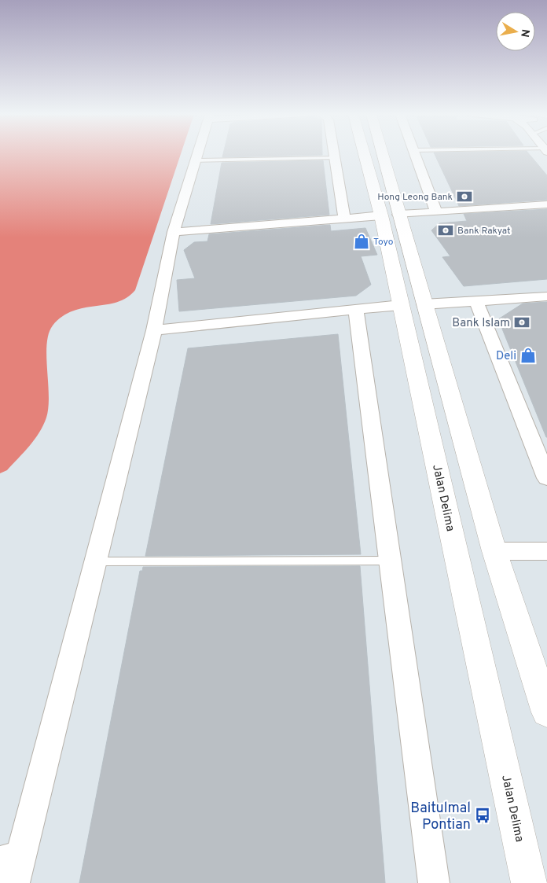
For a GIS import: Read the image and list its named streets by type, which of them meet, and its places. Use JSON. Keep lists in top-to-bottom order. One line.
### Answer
{"streets":{"street":["Jalan Delima"]},"places":{"bank":["Hong Leong Bank","Bank Rakyat","Bank Islam"],"shop":["Toyo","Deli"],"bus stop":["Baitulmal Pontian"]},"north":"right"}
